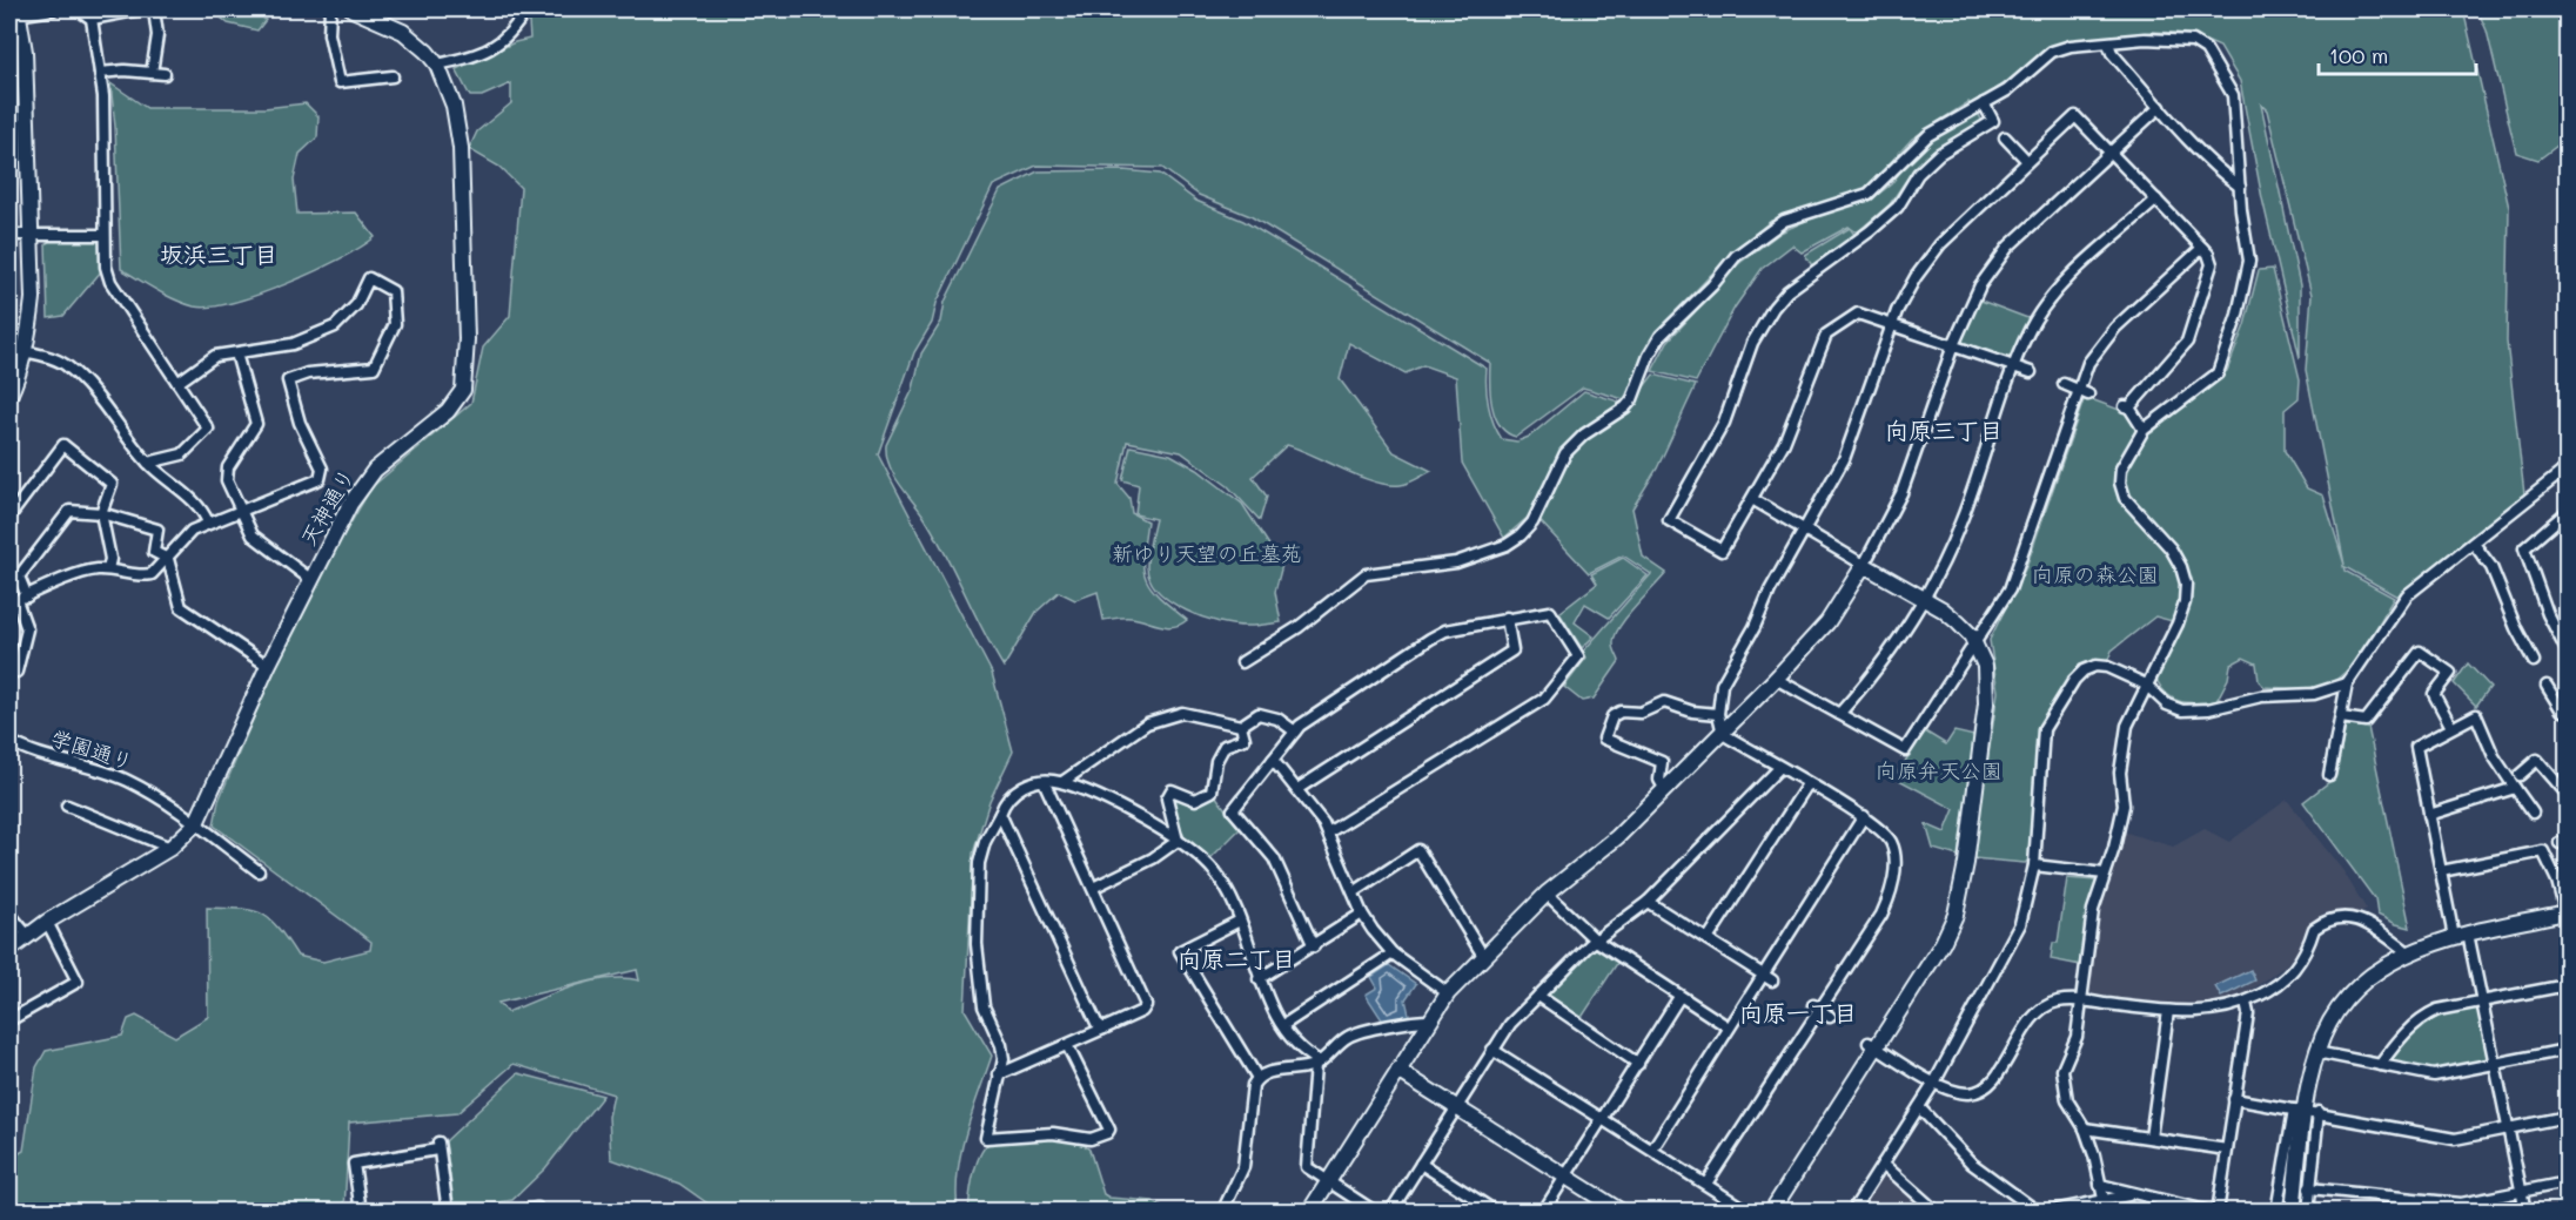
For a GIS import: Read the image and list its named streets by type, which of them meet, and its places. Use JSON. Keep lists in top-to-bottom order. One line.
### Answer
{"streets":{"street":["天神通り","学園通り"]},"crossings":[["天神通り","学園通り"]],"districts":["坂浜三丁目","向原三丁目","向原二丁目","向原一丁目"],"parks":["新ゆり天望の丘墓苑","向原の森公園","向原弁天公園"],"scale_bar":"100 m"}
